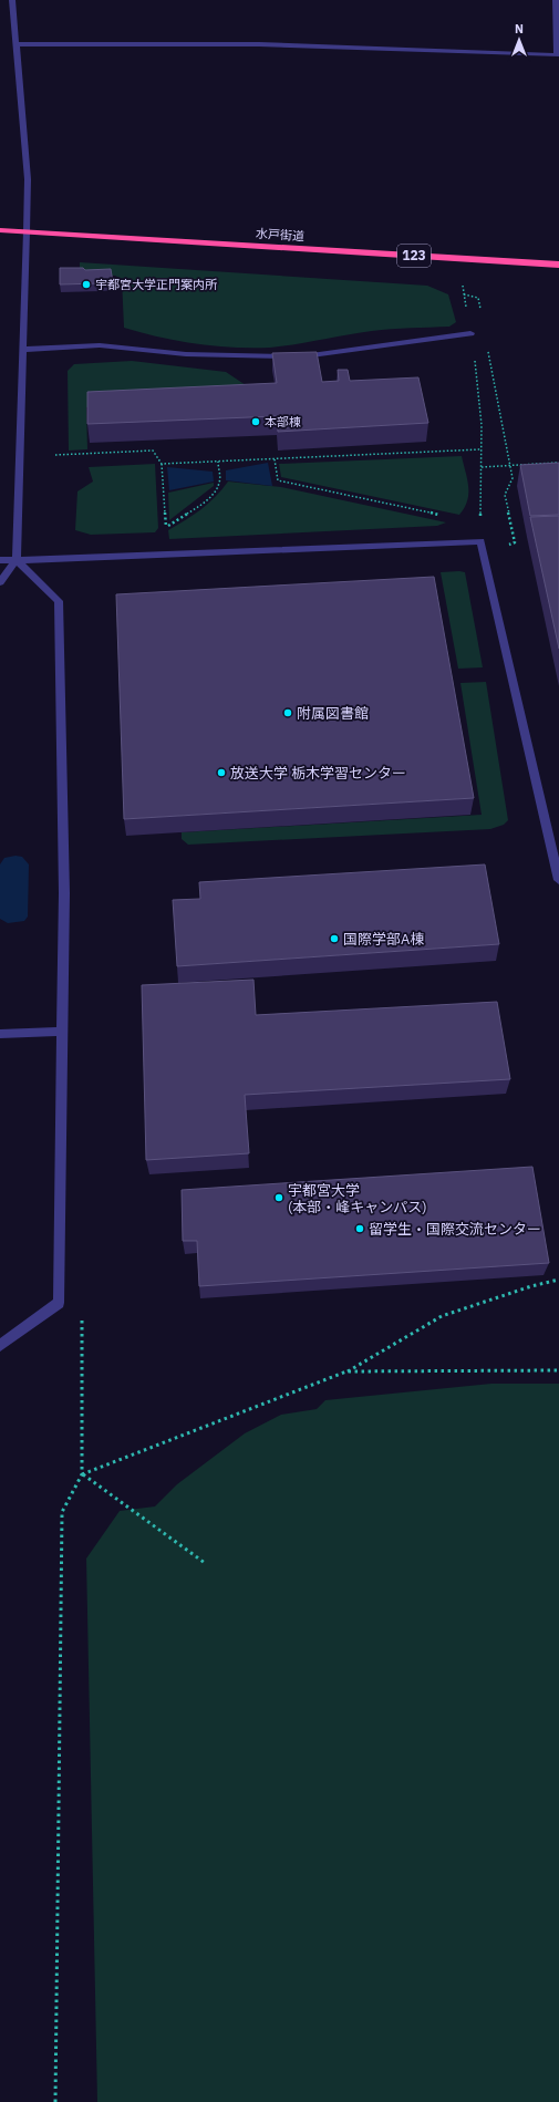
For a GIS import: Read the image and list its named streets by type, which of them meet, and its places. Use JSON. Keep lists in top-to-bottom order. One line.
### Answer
{"streets":{"highway":["水戸街道","123"]},"places":["宇都宮大学正門案内所","本部棟","附属図書館","放送大学 栃木学習センター","国際学部A棟","宇都宮大学 (本部・峰キャンパス)","留学生・国際交流センター"],"north":"top"}
